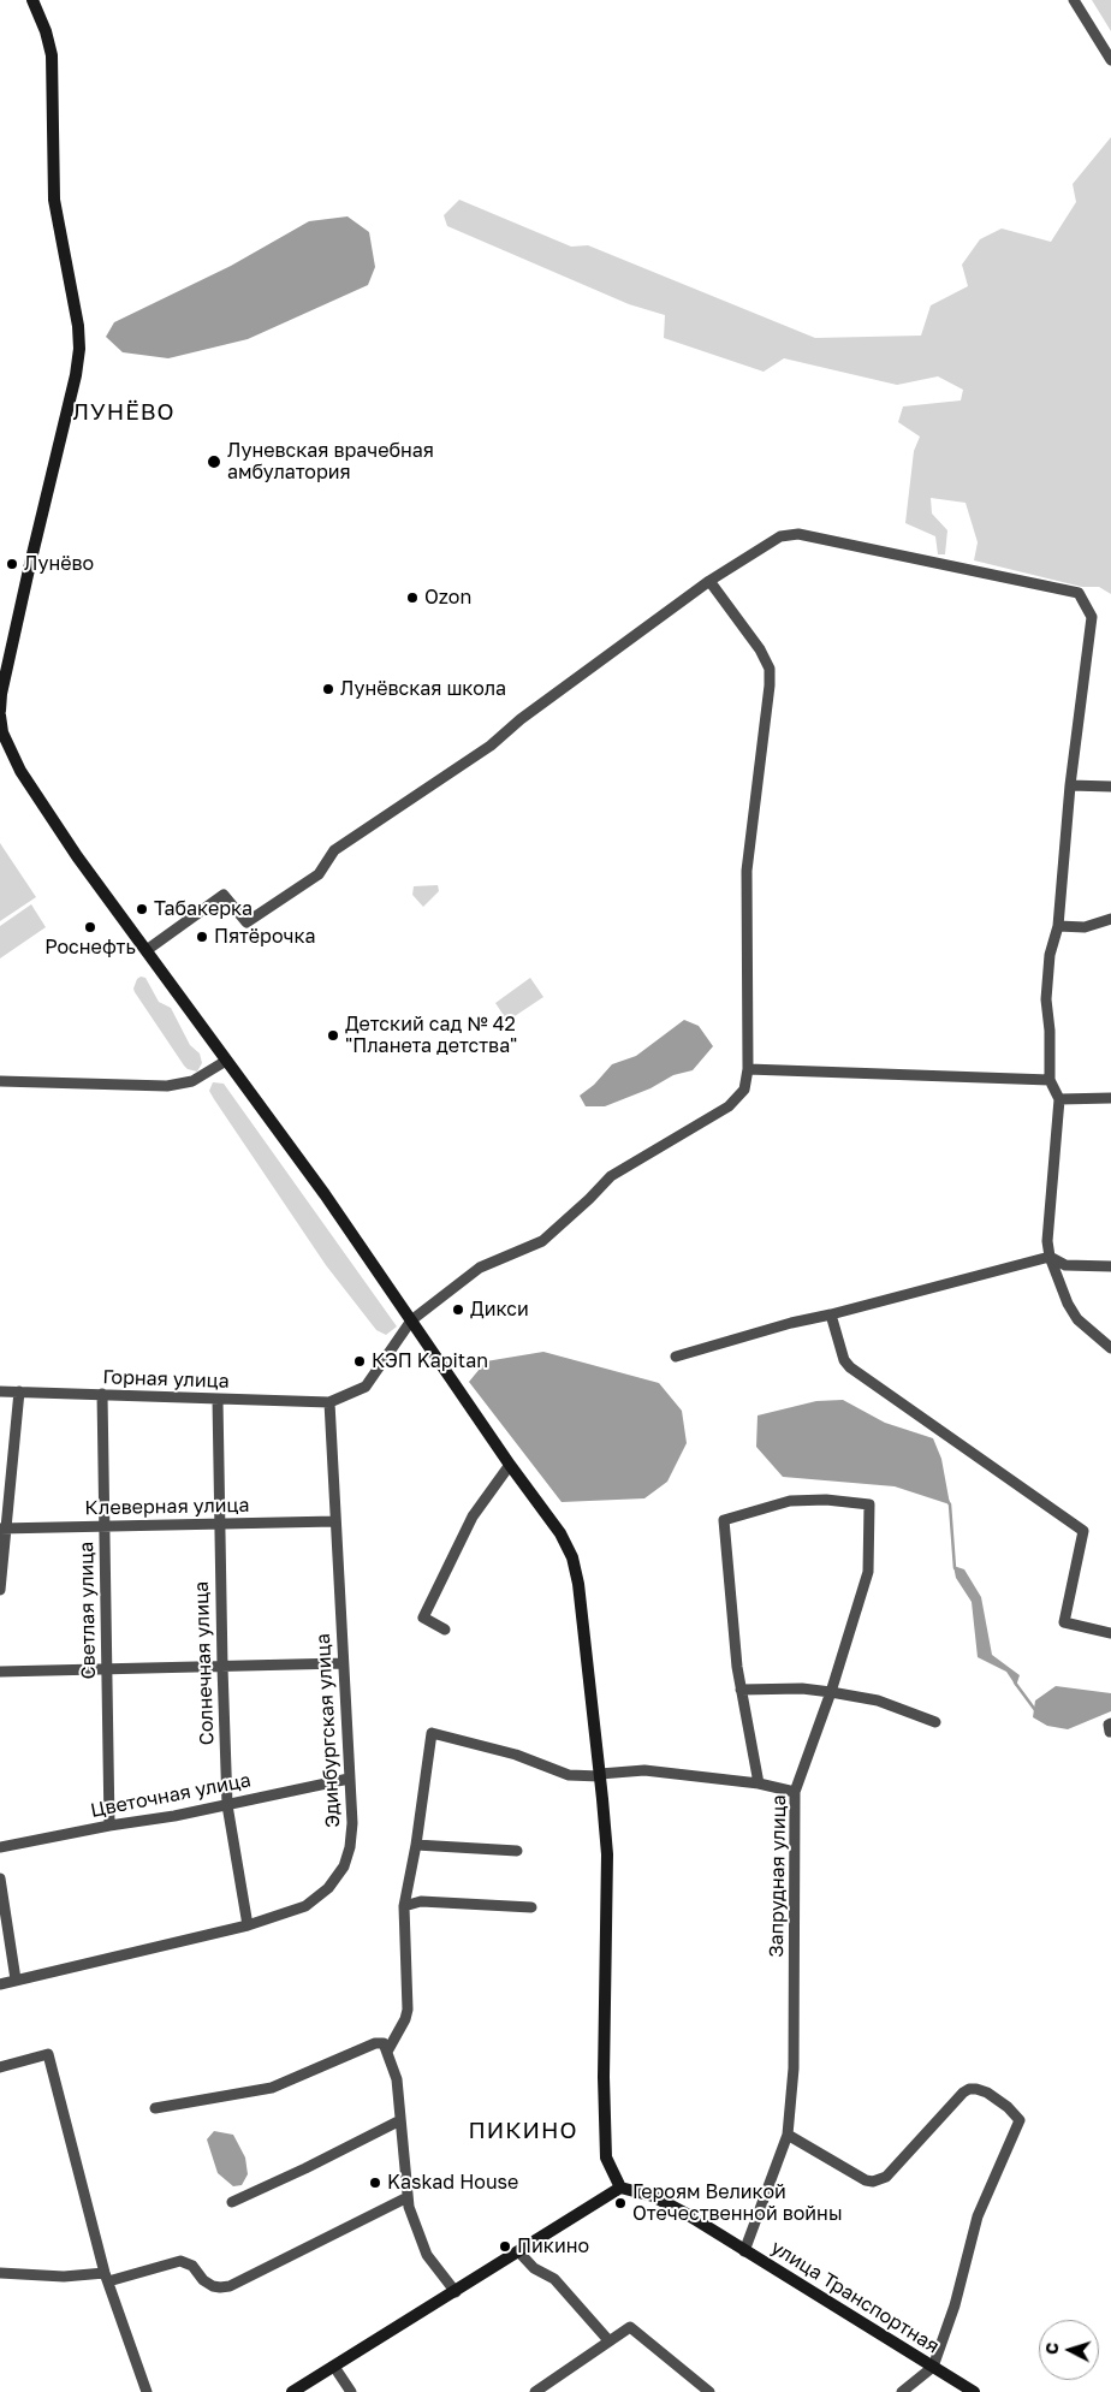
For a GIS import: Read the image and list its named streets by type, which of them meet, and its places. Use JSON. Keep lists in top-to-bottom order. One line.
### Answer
{"streets":{"street":["Горная улица","Клеверная улица","Светлая улица","Солнечная улица","Эдинбургская улица","Цветочная улица","Запрудная улица","улица Транспортная"]},"crossings":[["Горная улица","Светлая улица"],["Горная улица","Солнечная улица"],["Горная улица","Эдинбургская улица"],["Клеверная улица","Светлая улица"],["Клеверная улица","Солнечная улица"],["Клеверная улица","Эдинбургская улица"],["Светлая улица","Цветочная улица"],["Солнечная улица","Эдинбургская улица"],["Солнечная улица","Цветочная улица"],["Эдинбургская улица","Цветочная улица"],["Запрудная улица","улица Транспортная"]],"districts":["ЛУНЁВО","ПИКИНО"],"places":["Луневская врачебная амбулатория","Лунёво","Ozon","Лунёвская школа","Табакерка","Роснефть","Пятёрочка","Детский сад № 42 \"Планета детства\"","Дикси","КЭП Kapitan","Kaskad House","Героям Великой Отечественной войны","Пикино"],"north":"left"}
